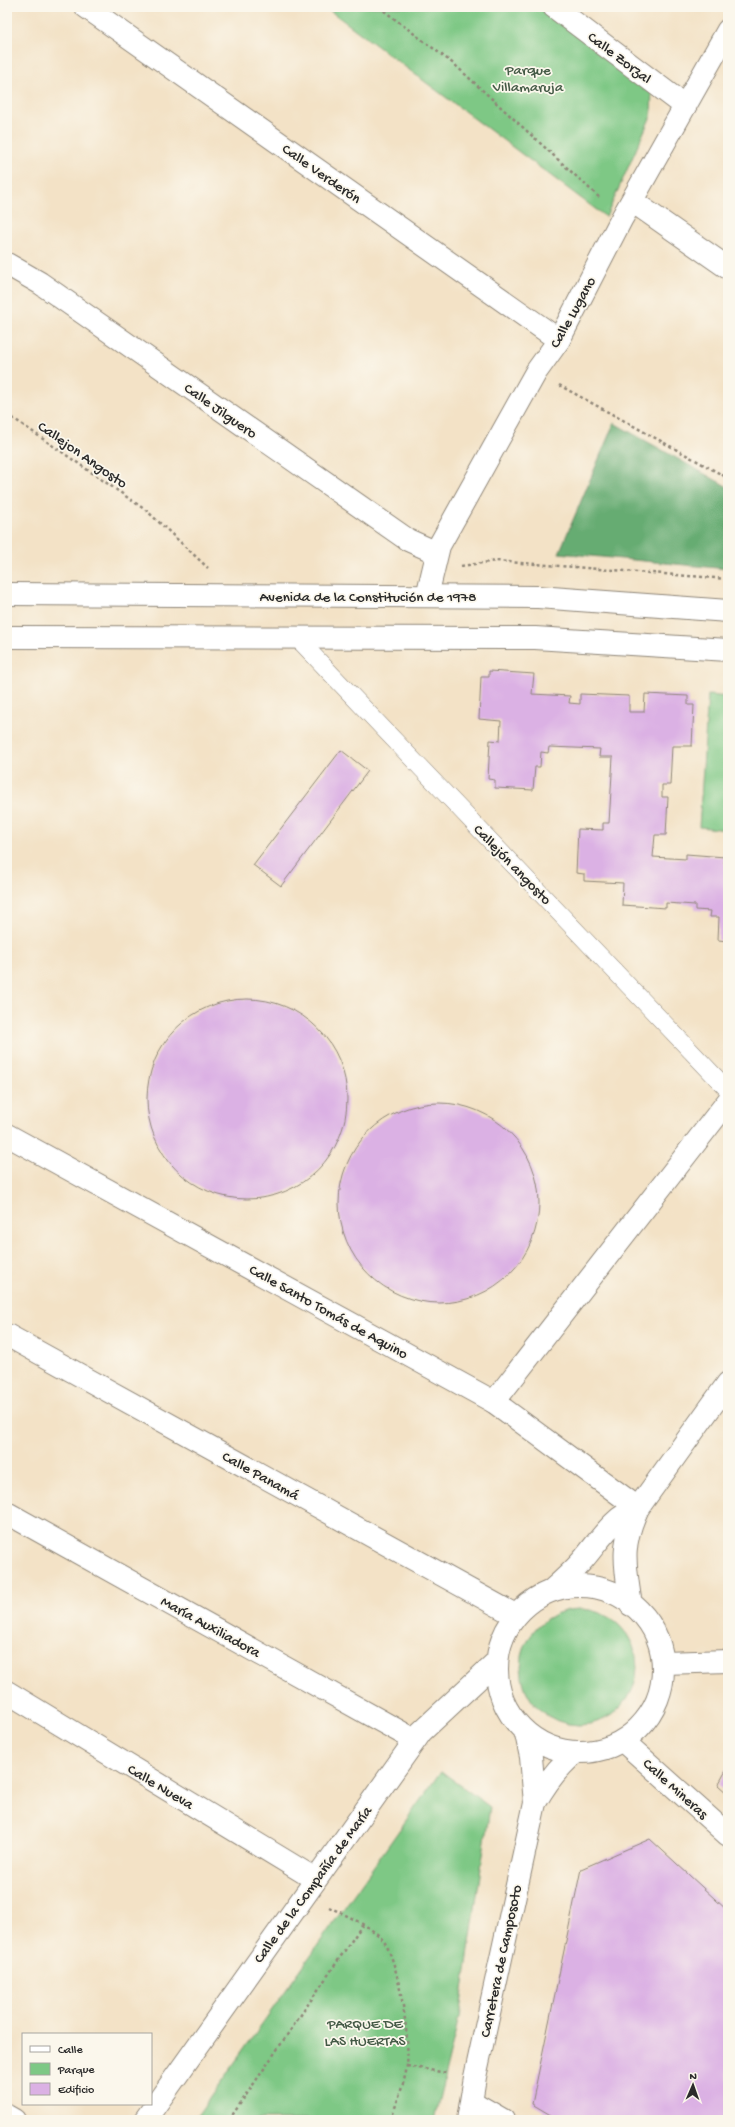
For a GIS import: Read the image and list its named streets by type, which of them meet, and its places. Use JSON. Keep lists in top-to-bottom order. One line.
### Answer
{"streets":{"street":["Calle Zorzal","Calle Verderón","Calle Lugano","Calle Jilguero","Avenida de la Constitución de 1978","Calle Santo Tomás de Aquino","Calle Panamá","María Auxiliadora","Calle Nueva","Calle Mineras","Calle de la Compañía de María","Carretera de Camposoto"],"lane":["Callejón angosto"],"path":["Callejon Angosto"]},"crossings":[["Calle Zorzal","Calle Lugano"],["Calle Verderón","Calle Lugano"],["Calle Lugano","Calle Jilguero"],["Calle Lugano","Avenida de la Constitución de 1978"],["Callejon Angosto","Avenida de la Constitución de 1978"],["María Auxiliadora","Calle de la Compañía de María"],["Calle Nueva","Calle de la Compañía de María"]],"parks":["Parque Villamaruja","PARQUE DE LAS HUERTAS"],"legend":["Calle","Parque","Edificio"],"north":"top"}
